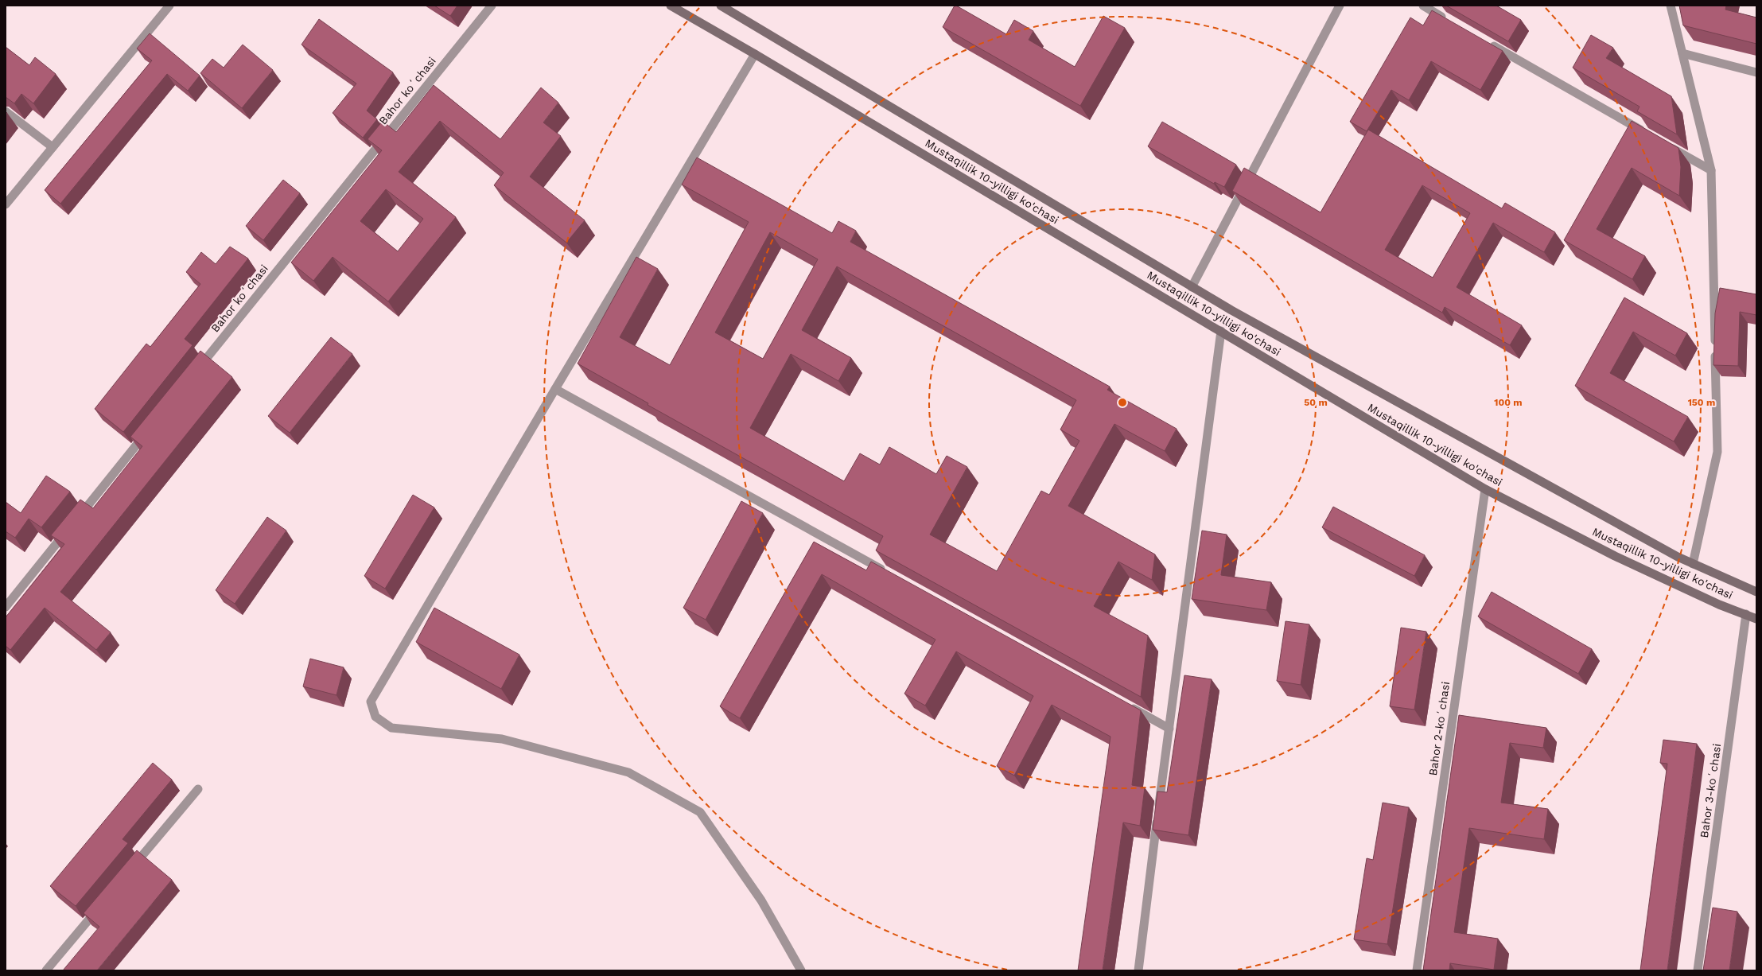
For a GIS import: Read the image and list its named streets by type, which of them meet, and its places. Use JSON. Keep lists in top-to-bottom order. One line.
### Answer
{"streets":{"main road":["Mustaqillik 10-yilligi ko'chasi"],"street":["Bahor koʻchasi","Bahor 2-koʻchasi","Bahor 3-koʻchasi"]},"crossings":[["Mustaqillik 10-yilligi ko'chasi","Bahor 2-koʻchasi"],["Mustaqillik 10-yilligi ko'chasi","Bahor 3-koʻchasi"]],"rings":["50 m","100 m","150 m"]}
